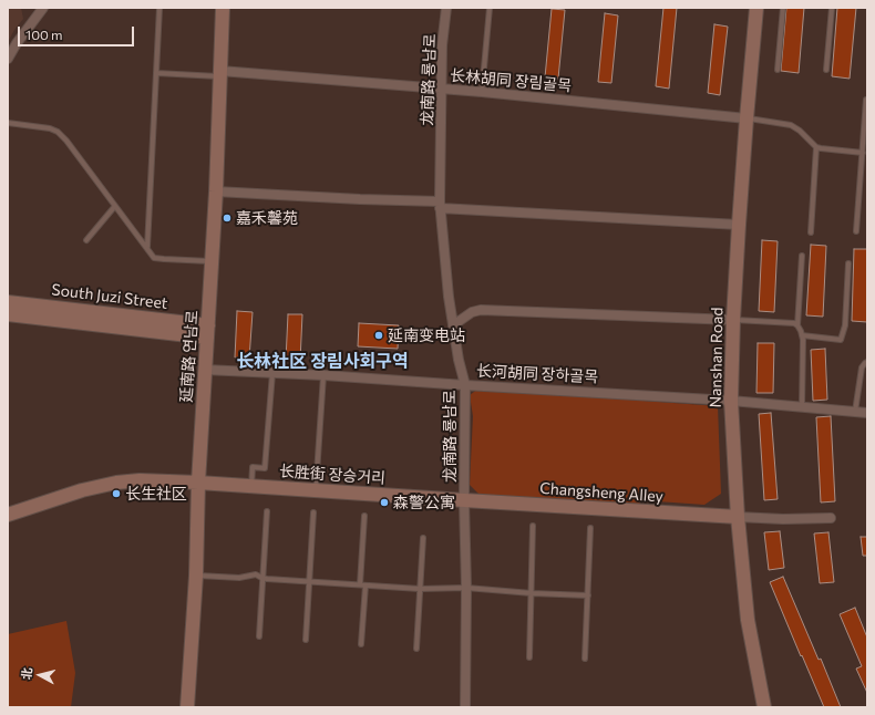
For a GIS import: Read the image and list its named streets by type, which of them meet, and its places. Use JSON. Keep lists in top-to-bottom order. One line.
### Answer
{"streets":{"street":["龙南路 룡남로","长林胡同 장림골목","South Juzi Street","延南路 연남로","Nanshan Road","长河胡同 장하골목","长胜街 장승거리","Changsheng Alley"]},"crossings":[["龙南路 룡남로","长林胡同 장림골목"],["龙南路 룡남로","长河胡同 장하골목"],["龙南路 룡남로","长胜街 장승거리"],["龙南路 룡남로","Changsheng Alley"],["长林胡同 장림골목","延南路 연남로"],["长林胡同 장림골목","Nanshan Road"],["South Juzi Street","延南路 연남로"],["延南路 연남로","长河胡同 장하골목"],["延南路 연남로","长胜街 장승거리"],["Nanshan Road","长河胡同 장하골목"],["Nanshan Road","Changsheng Alley"],["长胜街 장승거리","Changsheng Alley"]],"districts":["长林社区 장림사회구역"],"places":["嘉禾馨苑","延南变电站","长生社区","森警公寓"],"scale_bar":"100 m","north":"left"}
